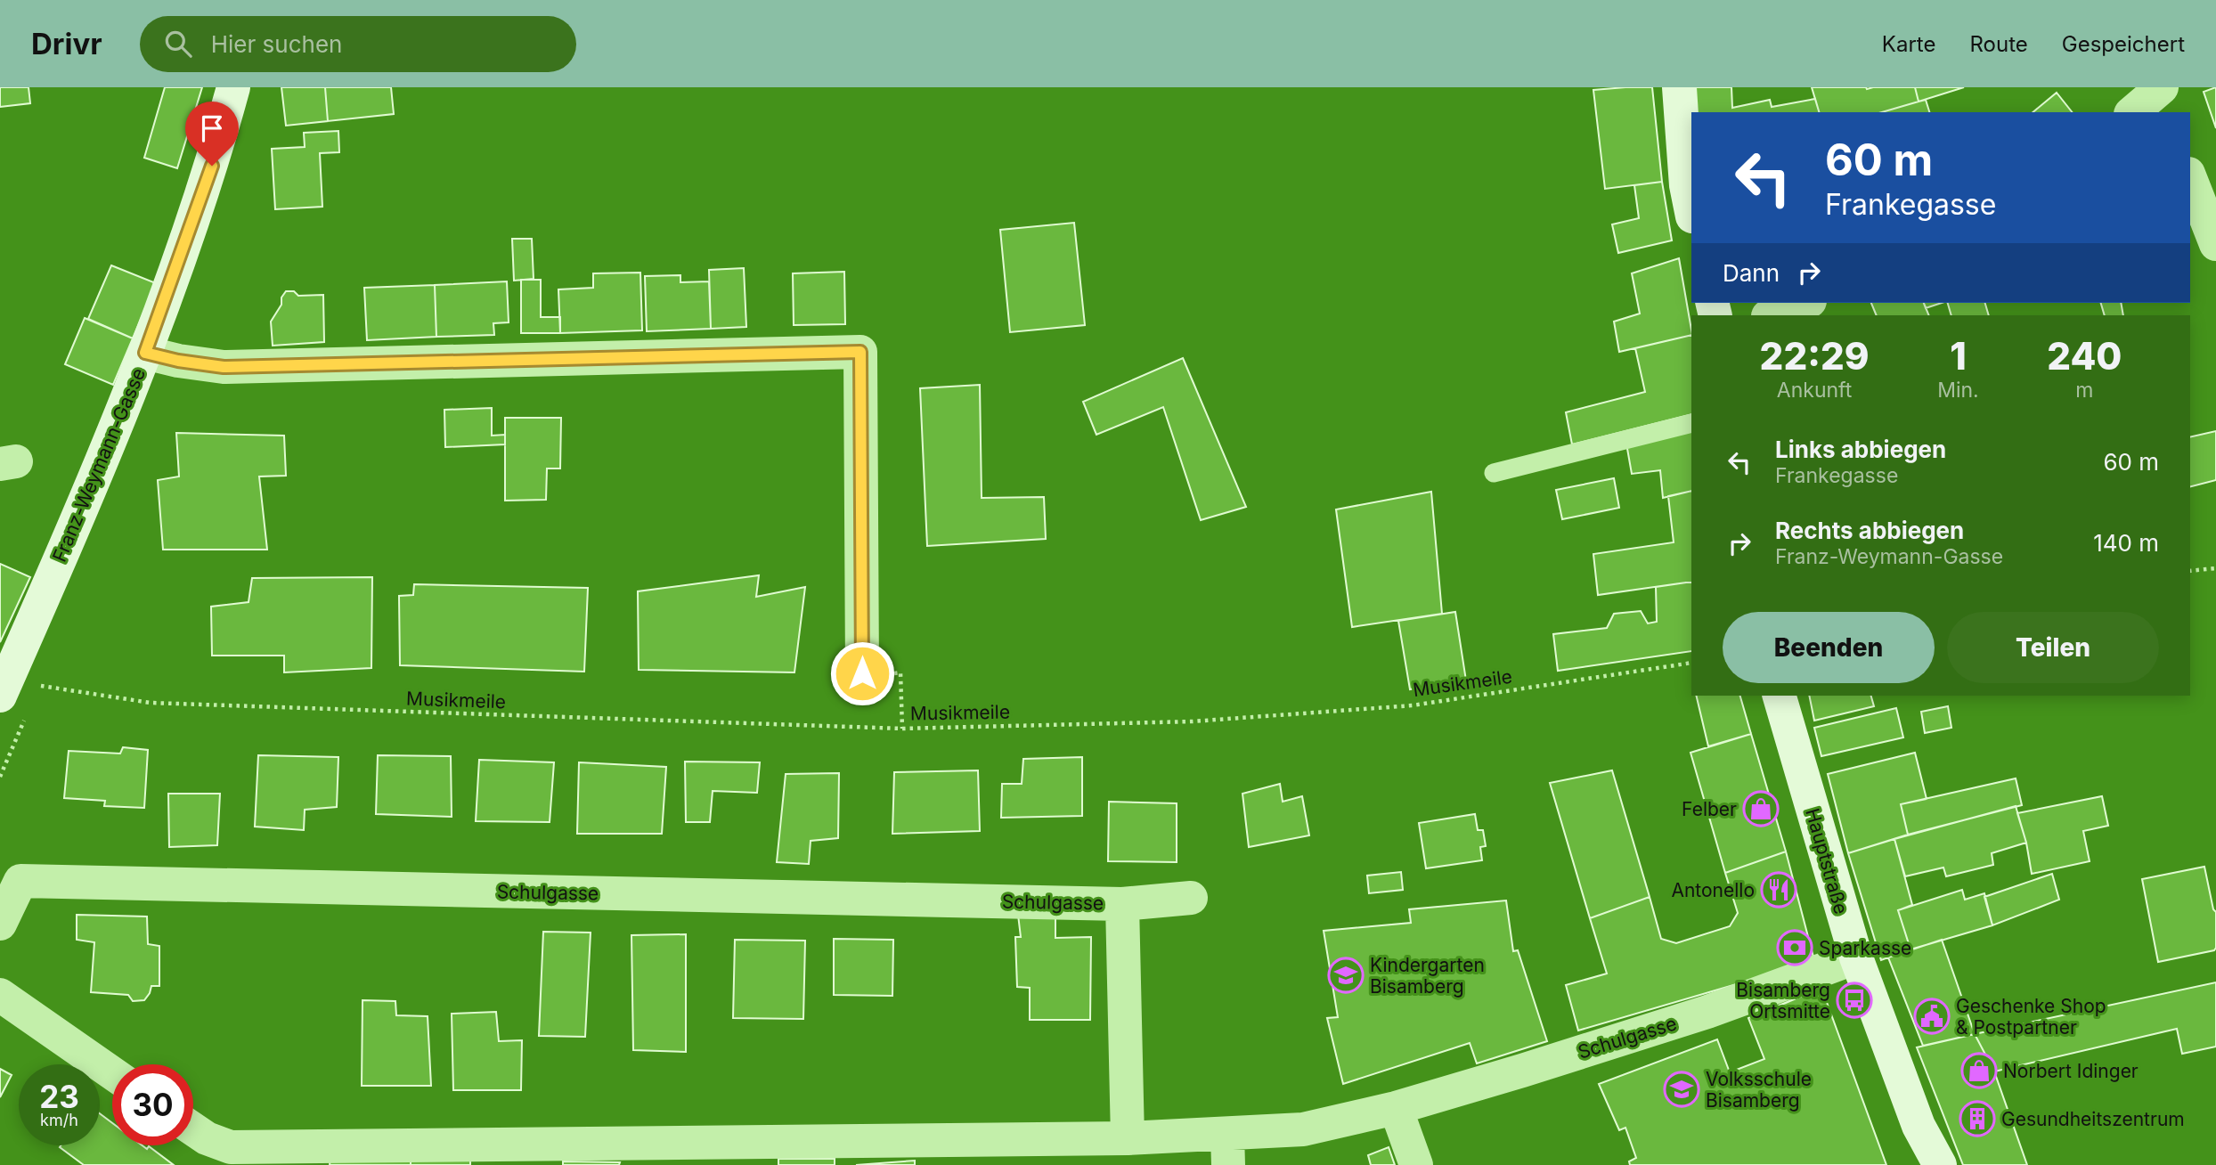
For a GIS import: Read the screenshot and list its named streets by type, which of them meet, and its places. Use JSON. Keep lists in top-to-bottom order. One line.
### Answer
{"streets":{"street":["Franz-Weymann-Gasse","Hauptstraße","Schulgasse"],"path":["Musikmeile"]},"crossings":[["Hauptstraße","Schulgasse"]],"places":{"shop":["Felber","Norbert Idinger"],"restaurant":["Antonello"],"bank":["Sparkasse"],"school or university":["Kindergarten Bisamberg","Volksschule Bisamberg"],"bus stop":["Bisamberg Ortsmitte"],"public building":["Geschenke Shop & Postpartner"],"building":["Gesundheitszentrum"]},"page":{"header":"Drivr","search":"Hier suchen","nav":["Karte","Route","Gespeichert"],"turn":["60 m","Frankegasse"],"then":"Dann","eta":["22:29","Ankunft","1","Min.","240","m"],"list":[{"name":"Links abbiegen","note":"Frankegasse","value":"60 m"},{"name":"Rechts abbiegen","note":"Franz-Weymann-Gasse","value":"140 m"}],"buttons":["Beenden","Teilen"],"speed":"23 km/h","limit":"30"}}
